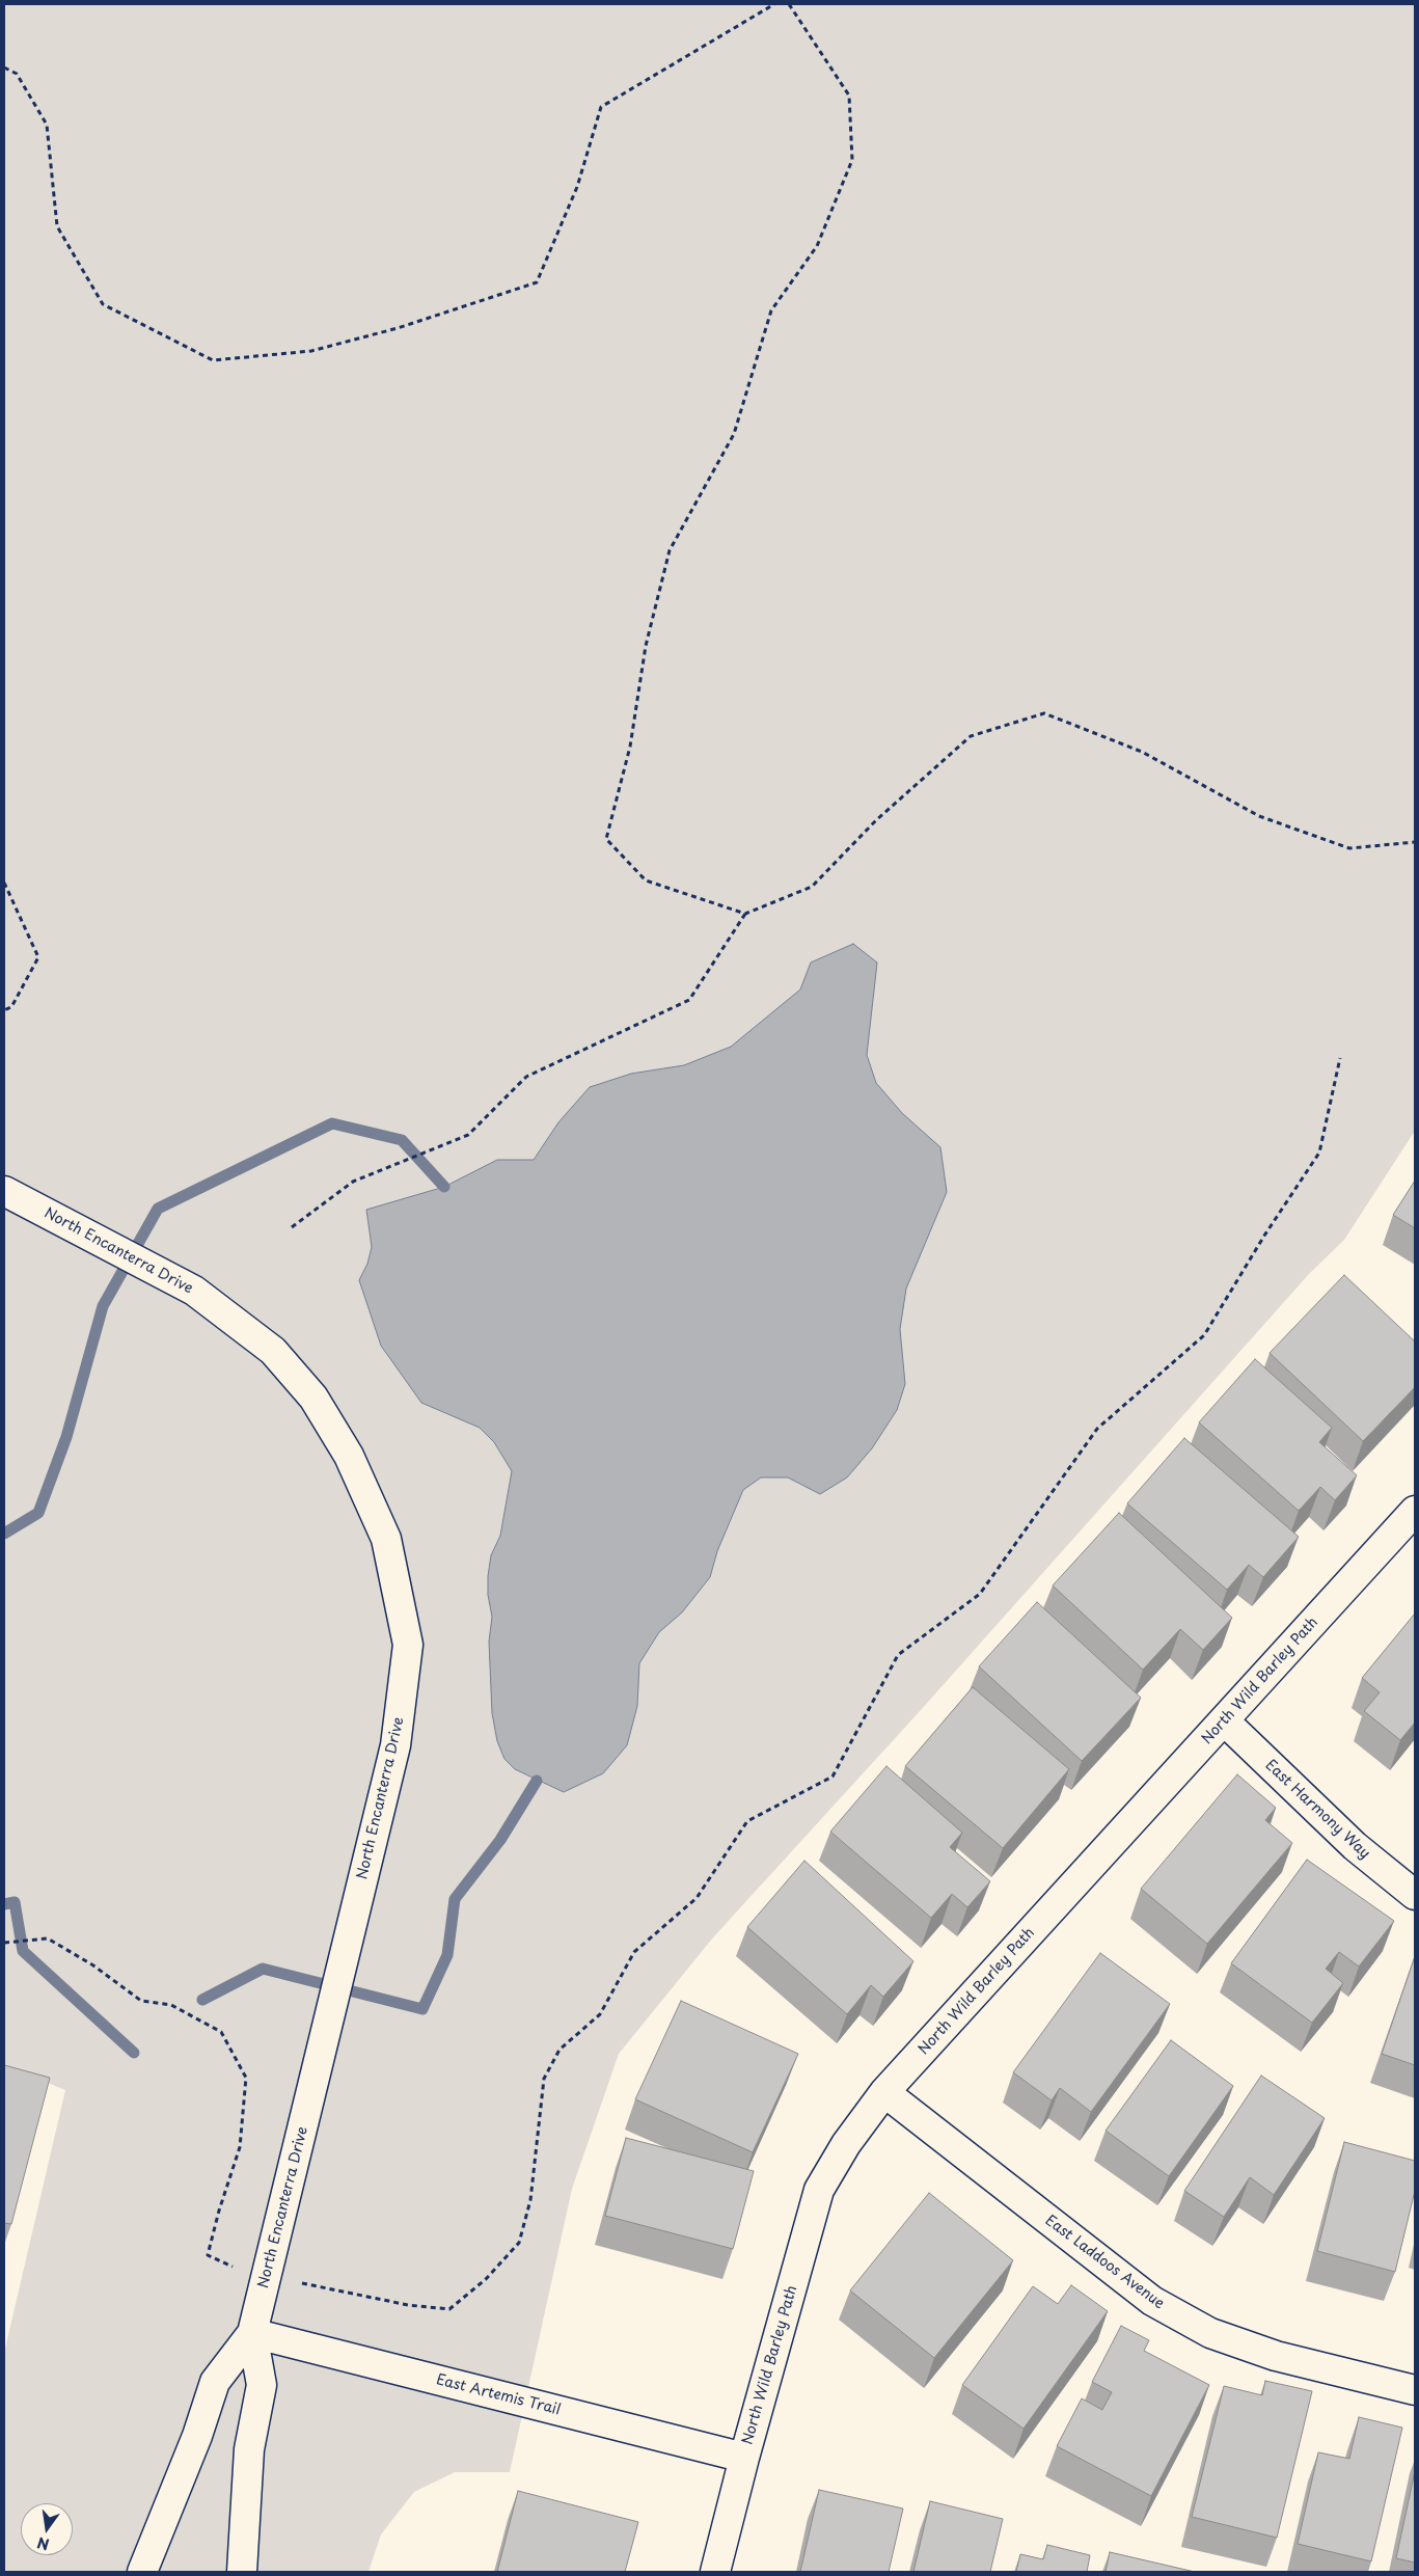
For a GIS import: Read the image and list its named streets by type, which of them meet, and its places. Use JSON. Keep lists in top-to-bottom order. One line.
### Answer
{"streets":{"street":["North Encanterra Drive","North Wild Barley Path","East Harmony Way","East Laddoos Avenue","East Artemis Trail"]},"crossings":[["North Encanterra Drive","East Artemis Trail"],["North Wild Barley Path","East Harmony Way"],["North Wild Barley Path","East Laddoos Avenue"],["North Wild Barley Path","East Artemis Trail"]],"north":"bottom"}
